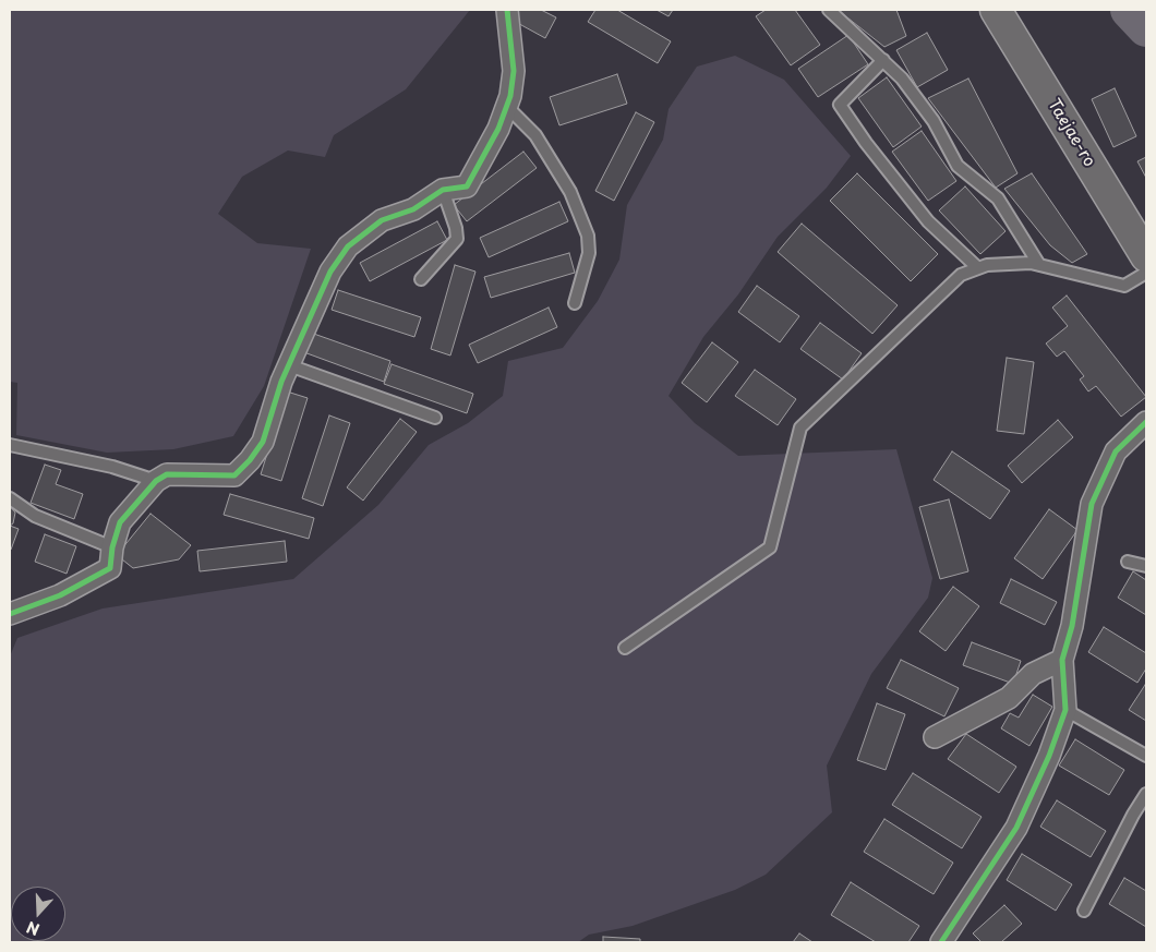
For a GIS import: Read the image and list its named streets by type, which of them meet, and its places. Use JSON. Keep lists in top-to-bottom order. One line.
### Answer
{"streets":{"main road":["Taejae-ro"]},"north":"bottom"}
